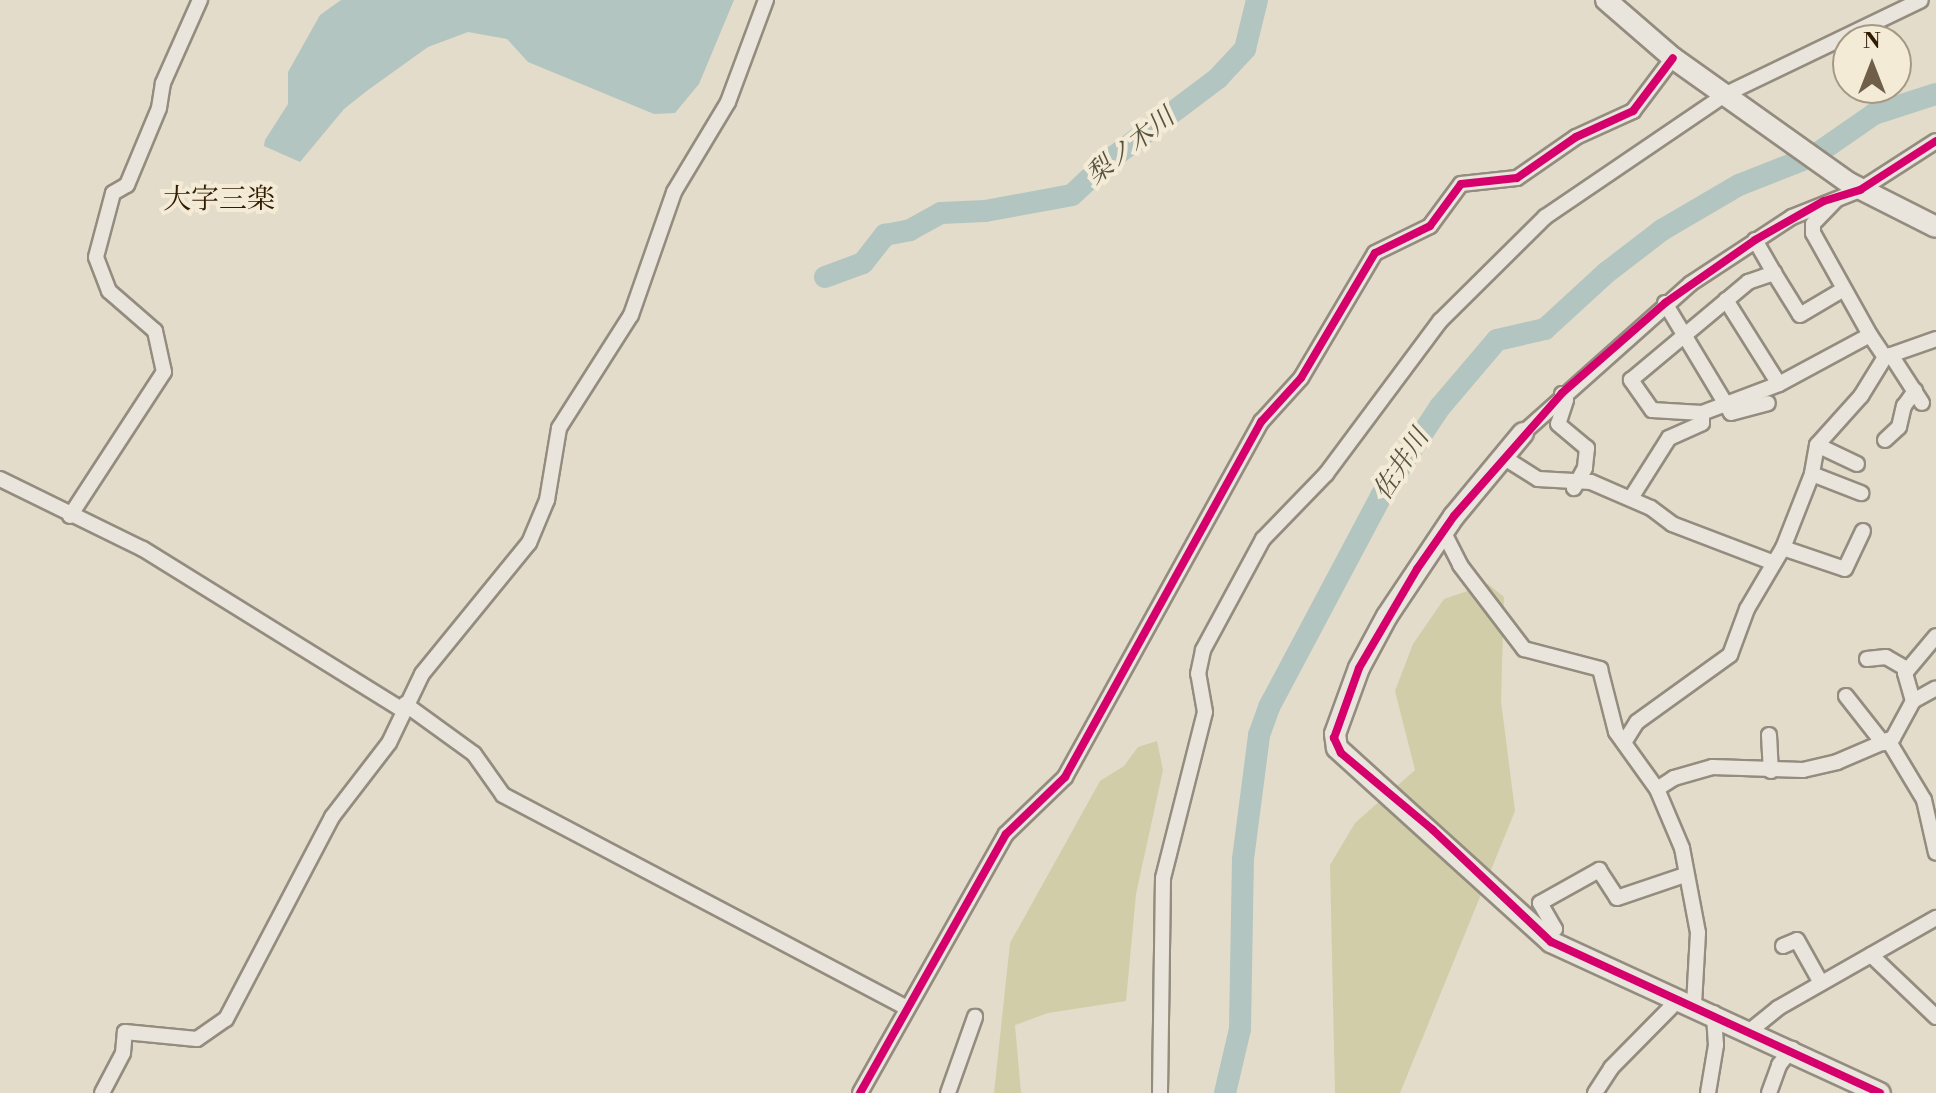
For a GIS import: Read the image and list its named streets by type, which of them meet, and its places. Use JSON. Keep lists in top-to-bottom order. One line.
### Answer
{"districts":["大字三楽"],"water":["梨ノ木川","佐井川"],"north":"top"}
